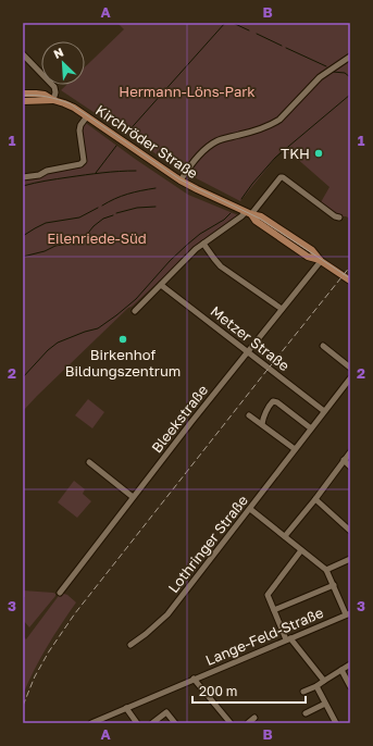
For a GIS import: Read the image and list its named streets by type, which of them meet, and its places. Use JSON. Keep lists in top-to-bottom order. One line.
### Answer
{"streets":{"main road":["Kirchröder Straße"],"street":["Metzer Straße","Bleekstraße","Lothringer Straße","Lange-Feld-Straße"]},"crossings":[["Kirchröder Straße","Bleekstraße"],["Metzer Straße","Bleekstraße"],["Metzer Straße","Lothringer Straße"]],"parks":["Hermann-Löns-Park","Eilenriede-Süd"],"places":["TKH","Birkenhof Bildungszentrum"],"scale_bar":"200 m","north":"top left","grid":{"columns":["A","B"],"rows":["1","2","3"]}}
